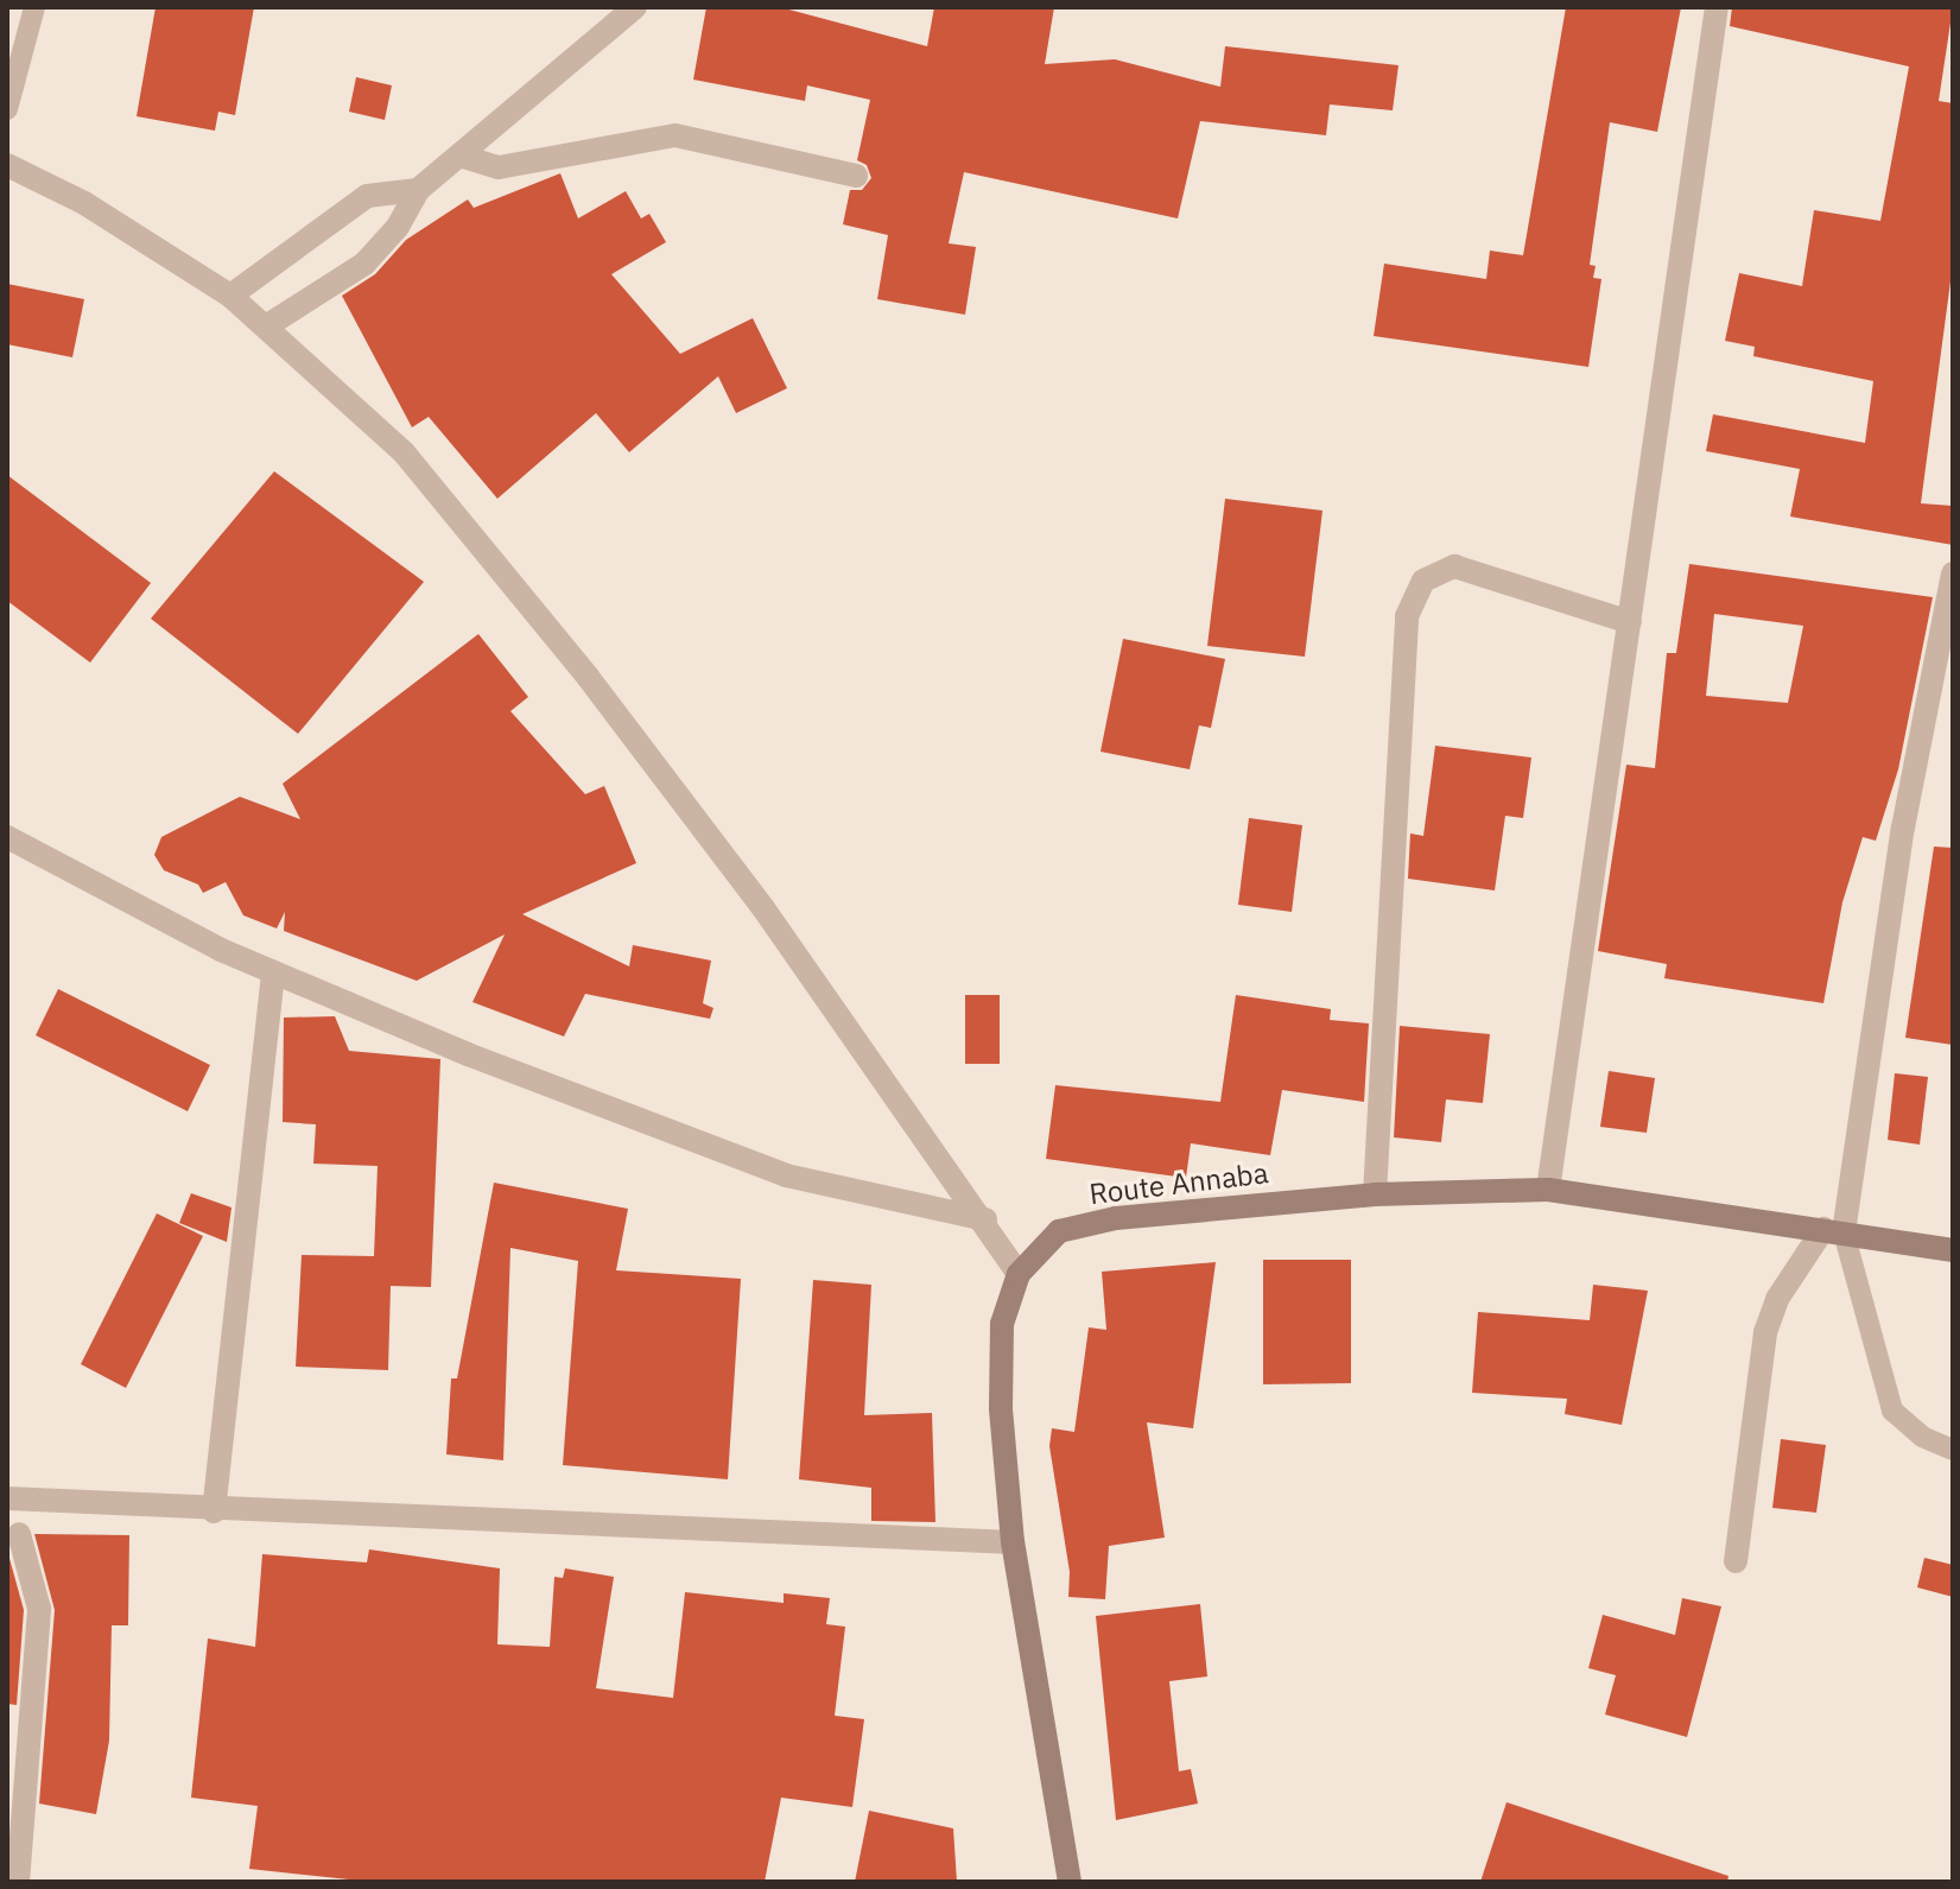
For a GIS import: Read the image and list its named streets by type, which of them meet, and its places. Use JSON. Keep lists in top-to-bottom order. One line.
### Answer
{"streets":{"main road":["Route Annaba"]}}
